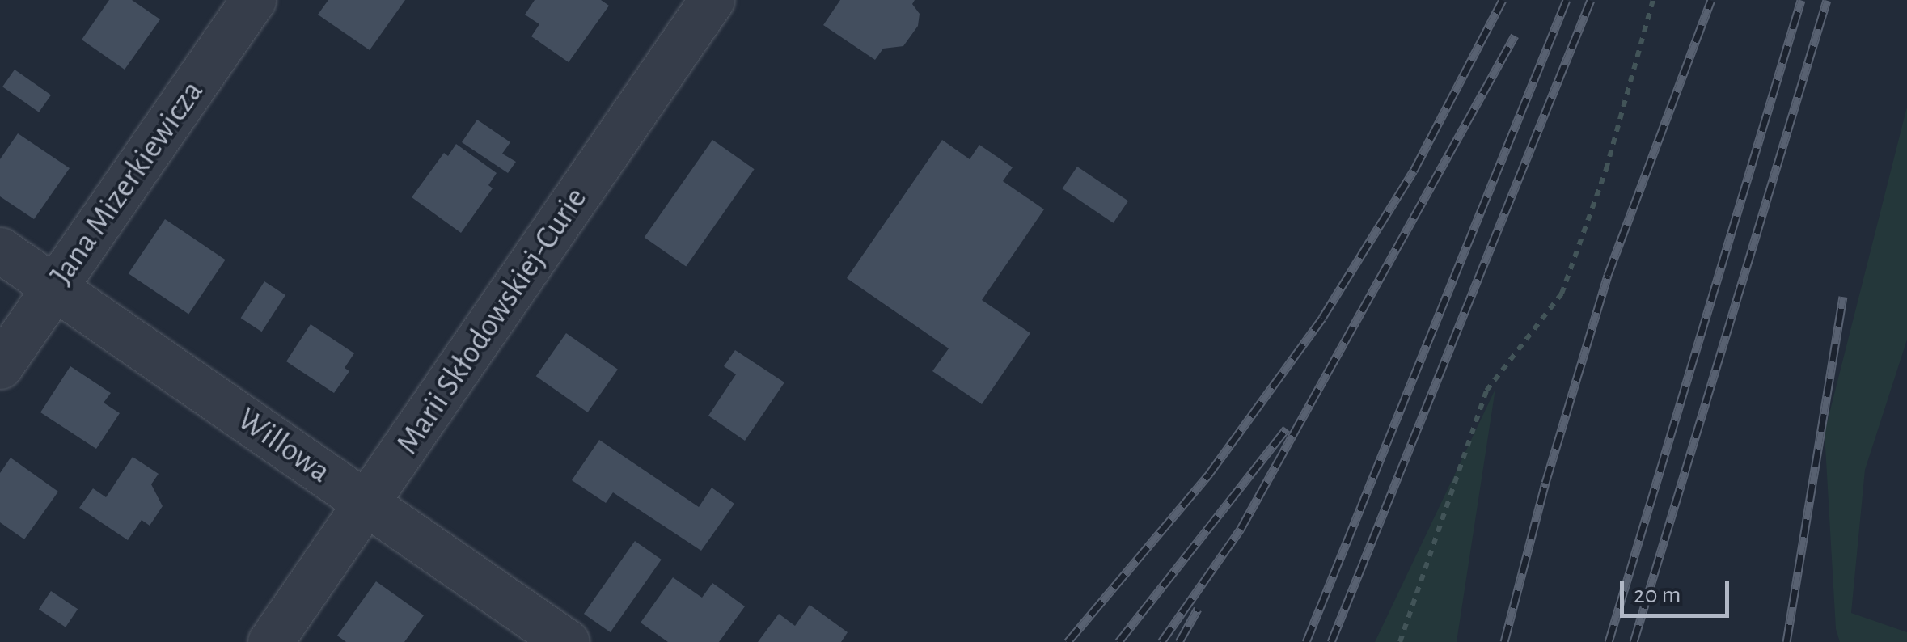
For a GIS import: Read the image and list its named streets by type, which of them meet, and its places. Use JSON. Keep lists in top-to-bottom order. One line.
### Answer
{"streets":{"street":["Jana Mizerkiewicza","Marii Skłodowskiej-Curie","Willowa"]},"crossings":[["Jana Mizerkiewicza","Willowa"],["Marii Skłodowskiej-Curie","Willowa"]],"scale_bar":"20 m"}
